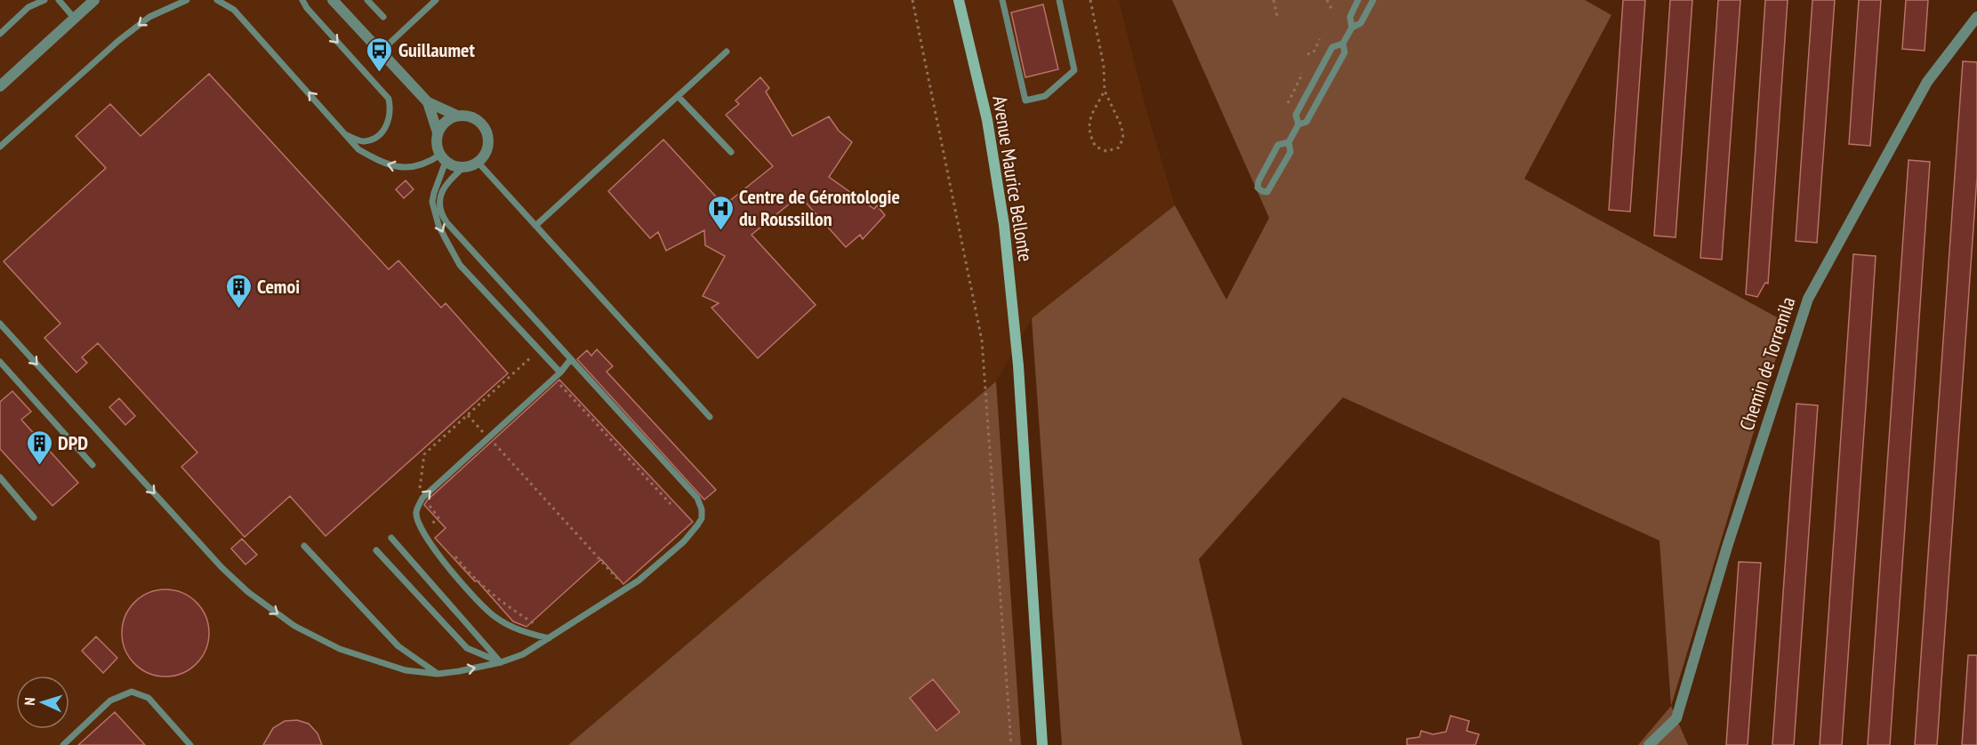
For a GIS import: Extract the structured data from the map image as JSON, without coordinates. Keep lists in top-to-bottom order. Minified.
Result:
{"streets":{"main road":["Avenue Maurice Bellonte"],"street":["Chemin de Torremila"]},"places":{"bus stop":["Guillaumet"],"hospital":["Centre de Gérontologie du Roussillon"],"building":["Cemoi","DPD"]},"north":"left"}
